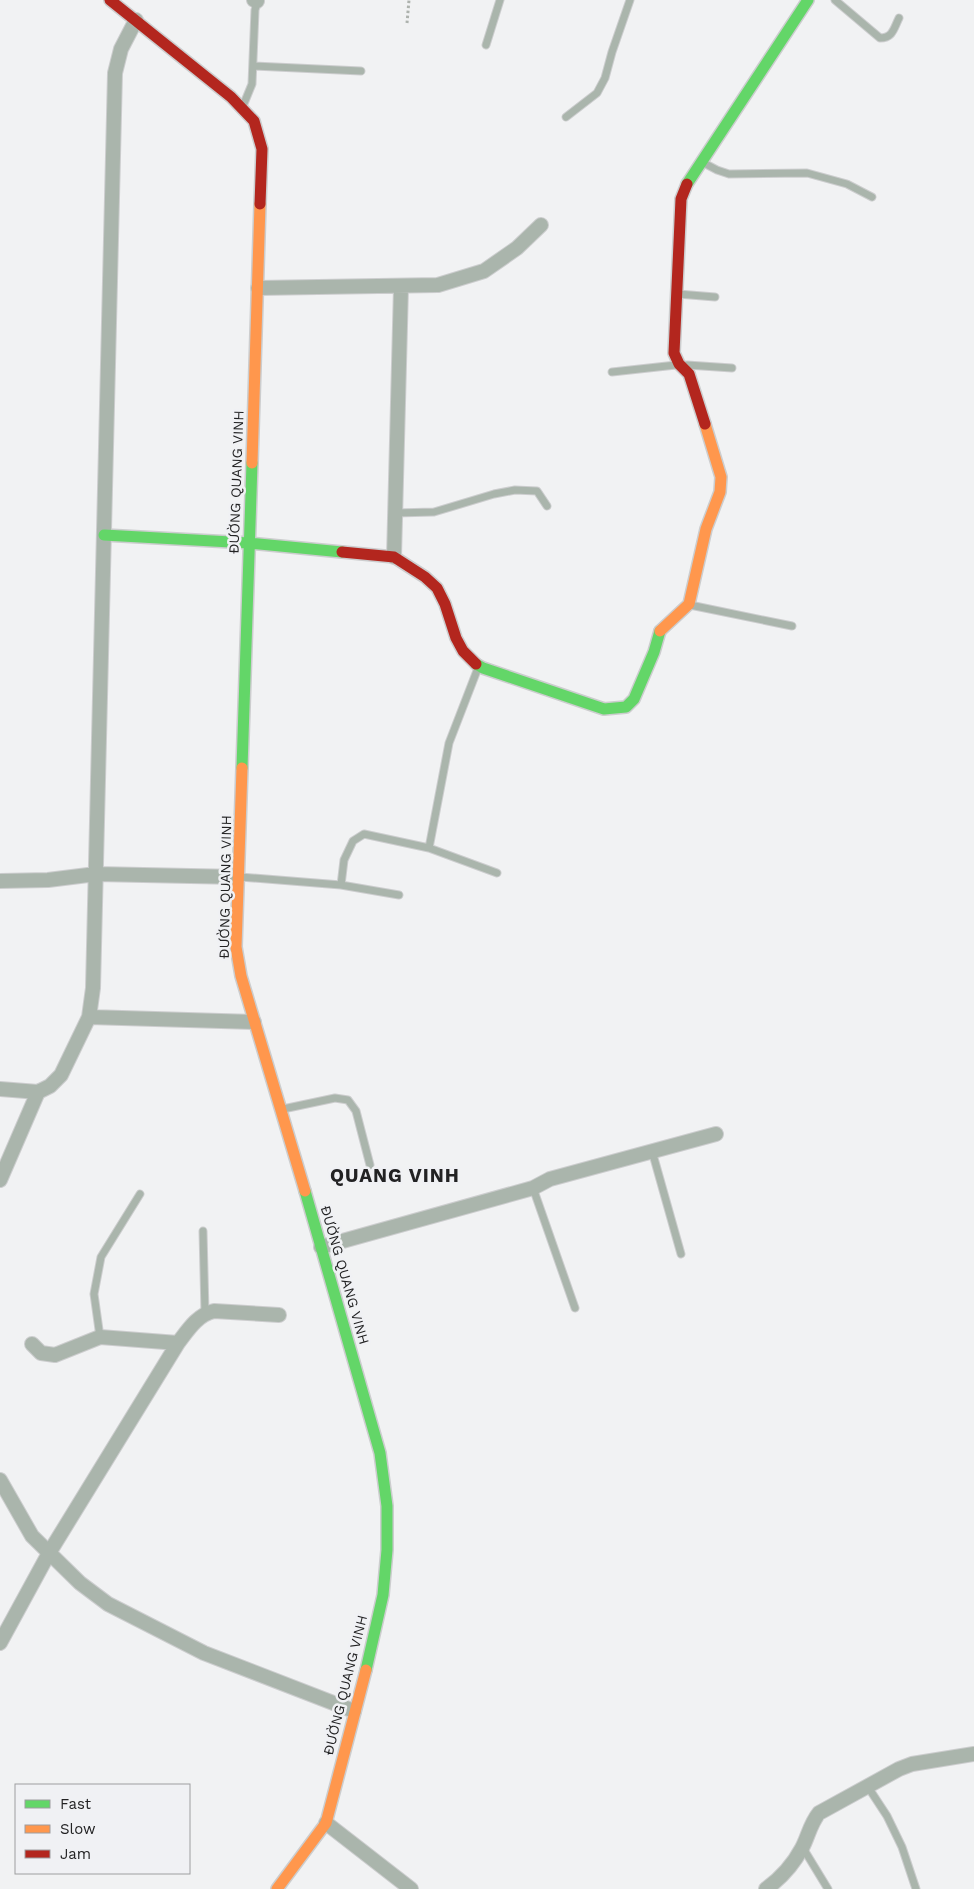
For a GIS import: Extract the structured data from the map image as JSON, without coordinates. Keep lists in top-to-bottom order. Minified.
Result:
{"streets":{"street":["ĐƯỜNG QUANG VINH"]},"districts":["QUANG VINH"],"legend":["Fast","Slow","Jam"]}
